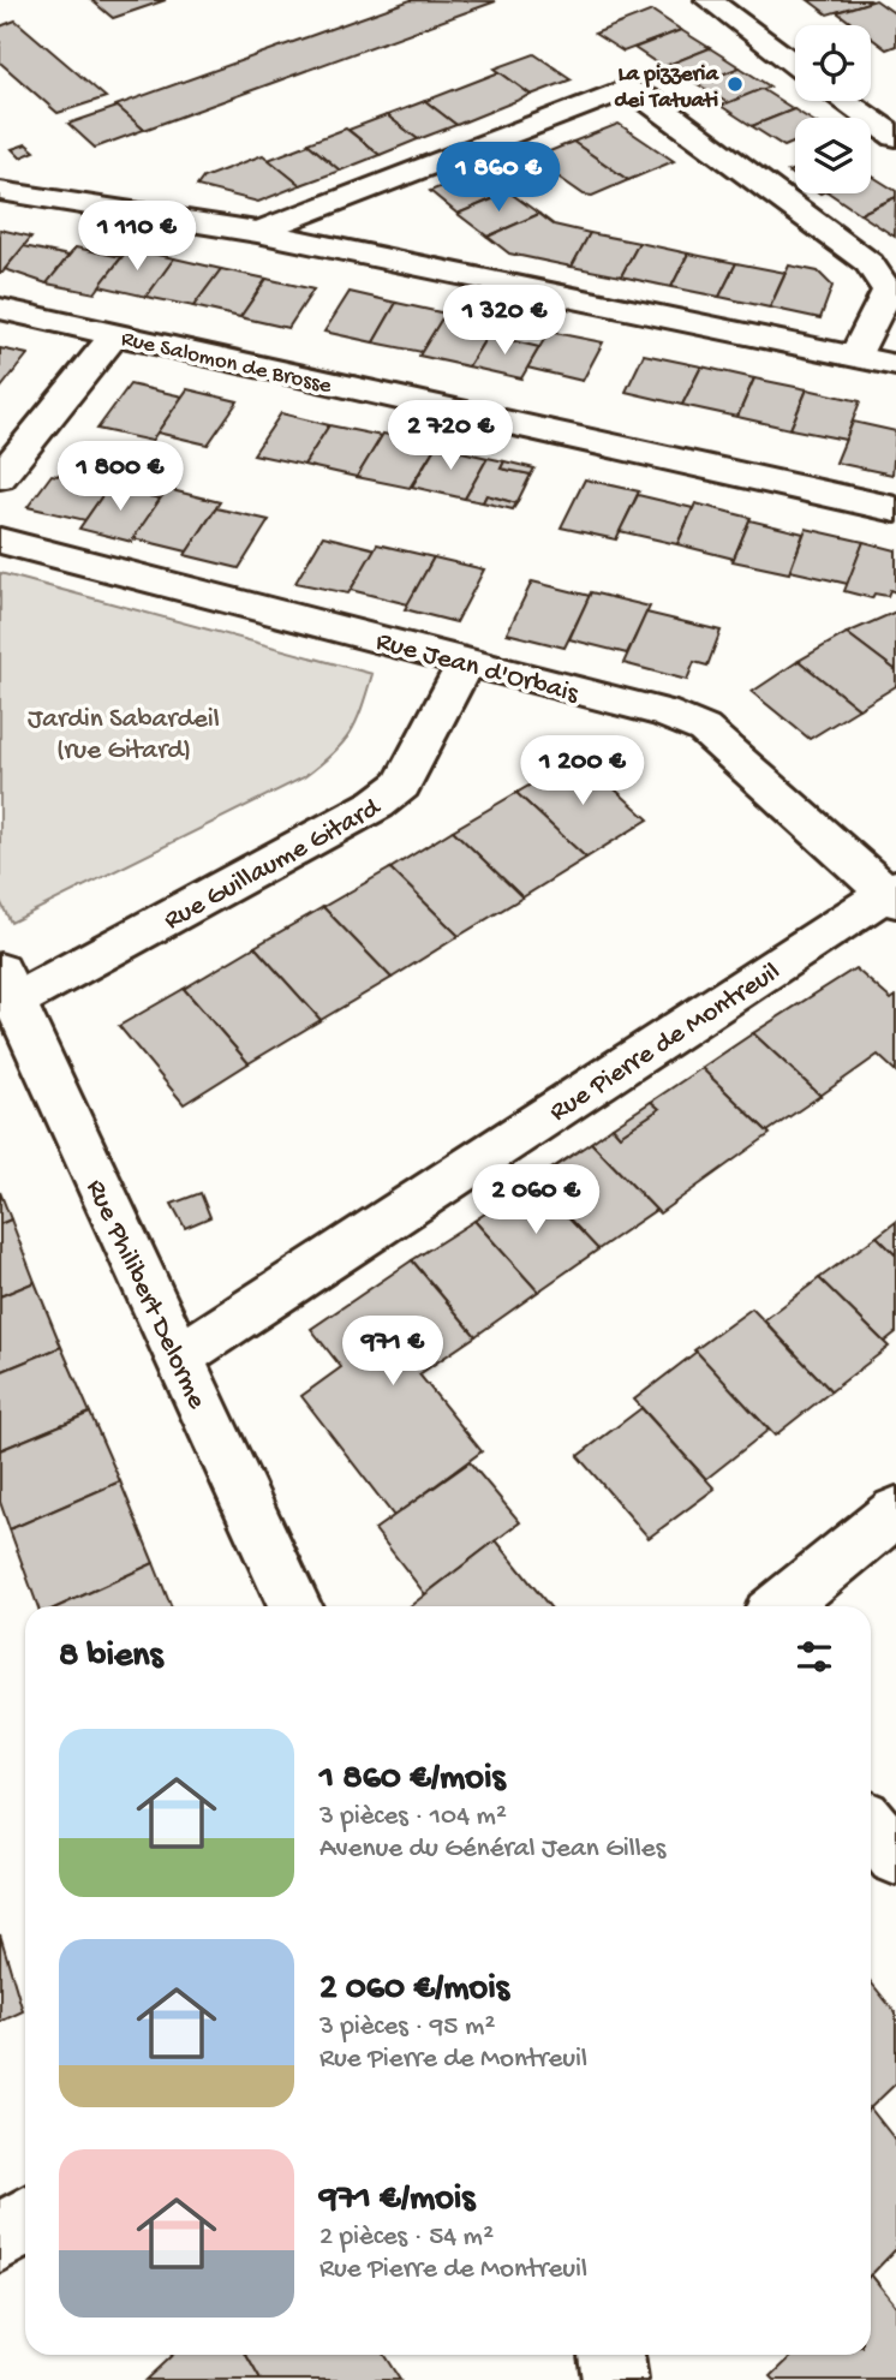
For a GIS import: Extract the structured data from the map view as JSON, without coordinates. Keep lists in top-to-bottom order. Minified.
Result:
{"streets":{"street":["Rue Salomon de Brosse","Rue Jean d'Orbais","Rue Guillaume Gitard","Rue Pierre de Montreuil","Rue Philibert Delorme"]},"crossings":[["Rue Jean d'Orbais","Rue Guillaume Gitard"],["Rue Jean d'Orbais","Rue Pierre de Montreuil"],["Rue Guillaume Gitard","Rue Philibert Delorme"],["Rue Pierre de Montreuil","Rue Philibert Delorme"]],"parks":["Jardin Sabardeil (rue Gitard)"],"places":["La pizzeria dei Tatuati"],"page":{"price":["1 860 €","1 110 €","1 320 €","2 720 €","1 800 €","1 200 €","2 060 €","971 €"],"heading":"8 biens","list":[{"name":"1 860 €/mois","note":"3 pièces · 104 m² · Avenue du Général Jean Gilles"},{"name":"2 060 €/mois","note":"3 pièces · 95 m² · Rue Pierre de Montreuil"},{"name":"971 €/mois","note":"2 pièces · 54 m² · Rue Pierre de Montreuil"}]}}
